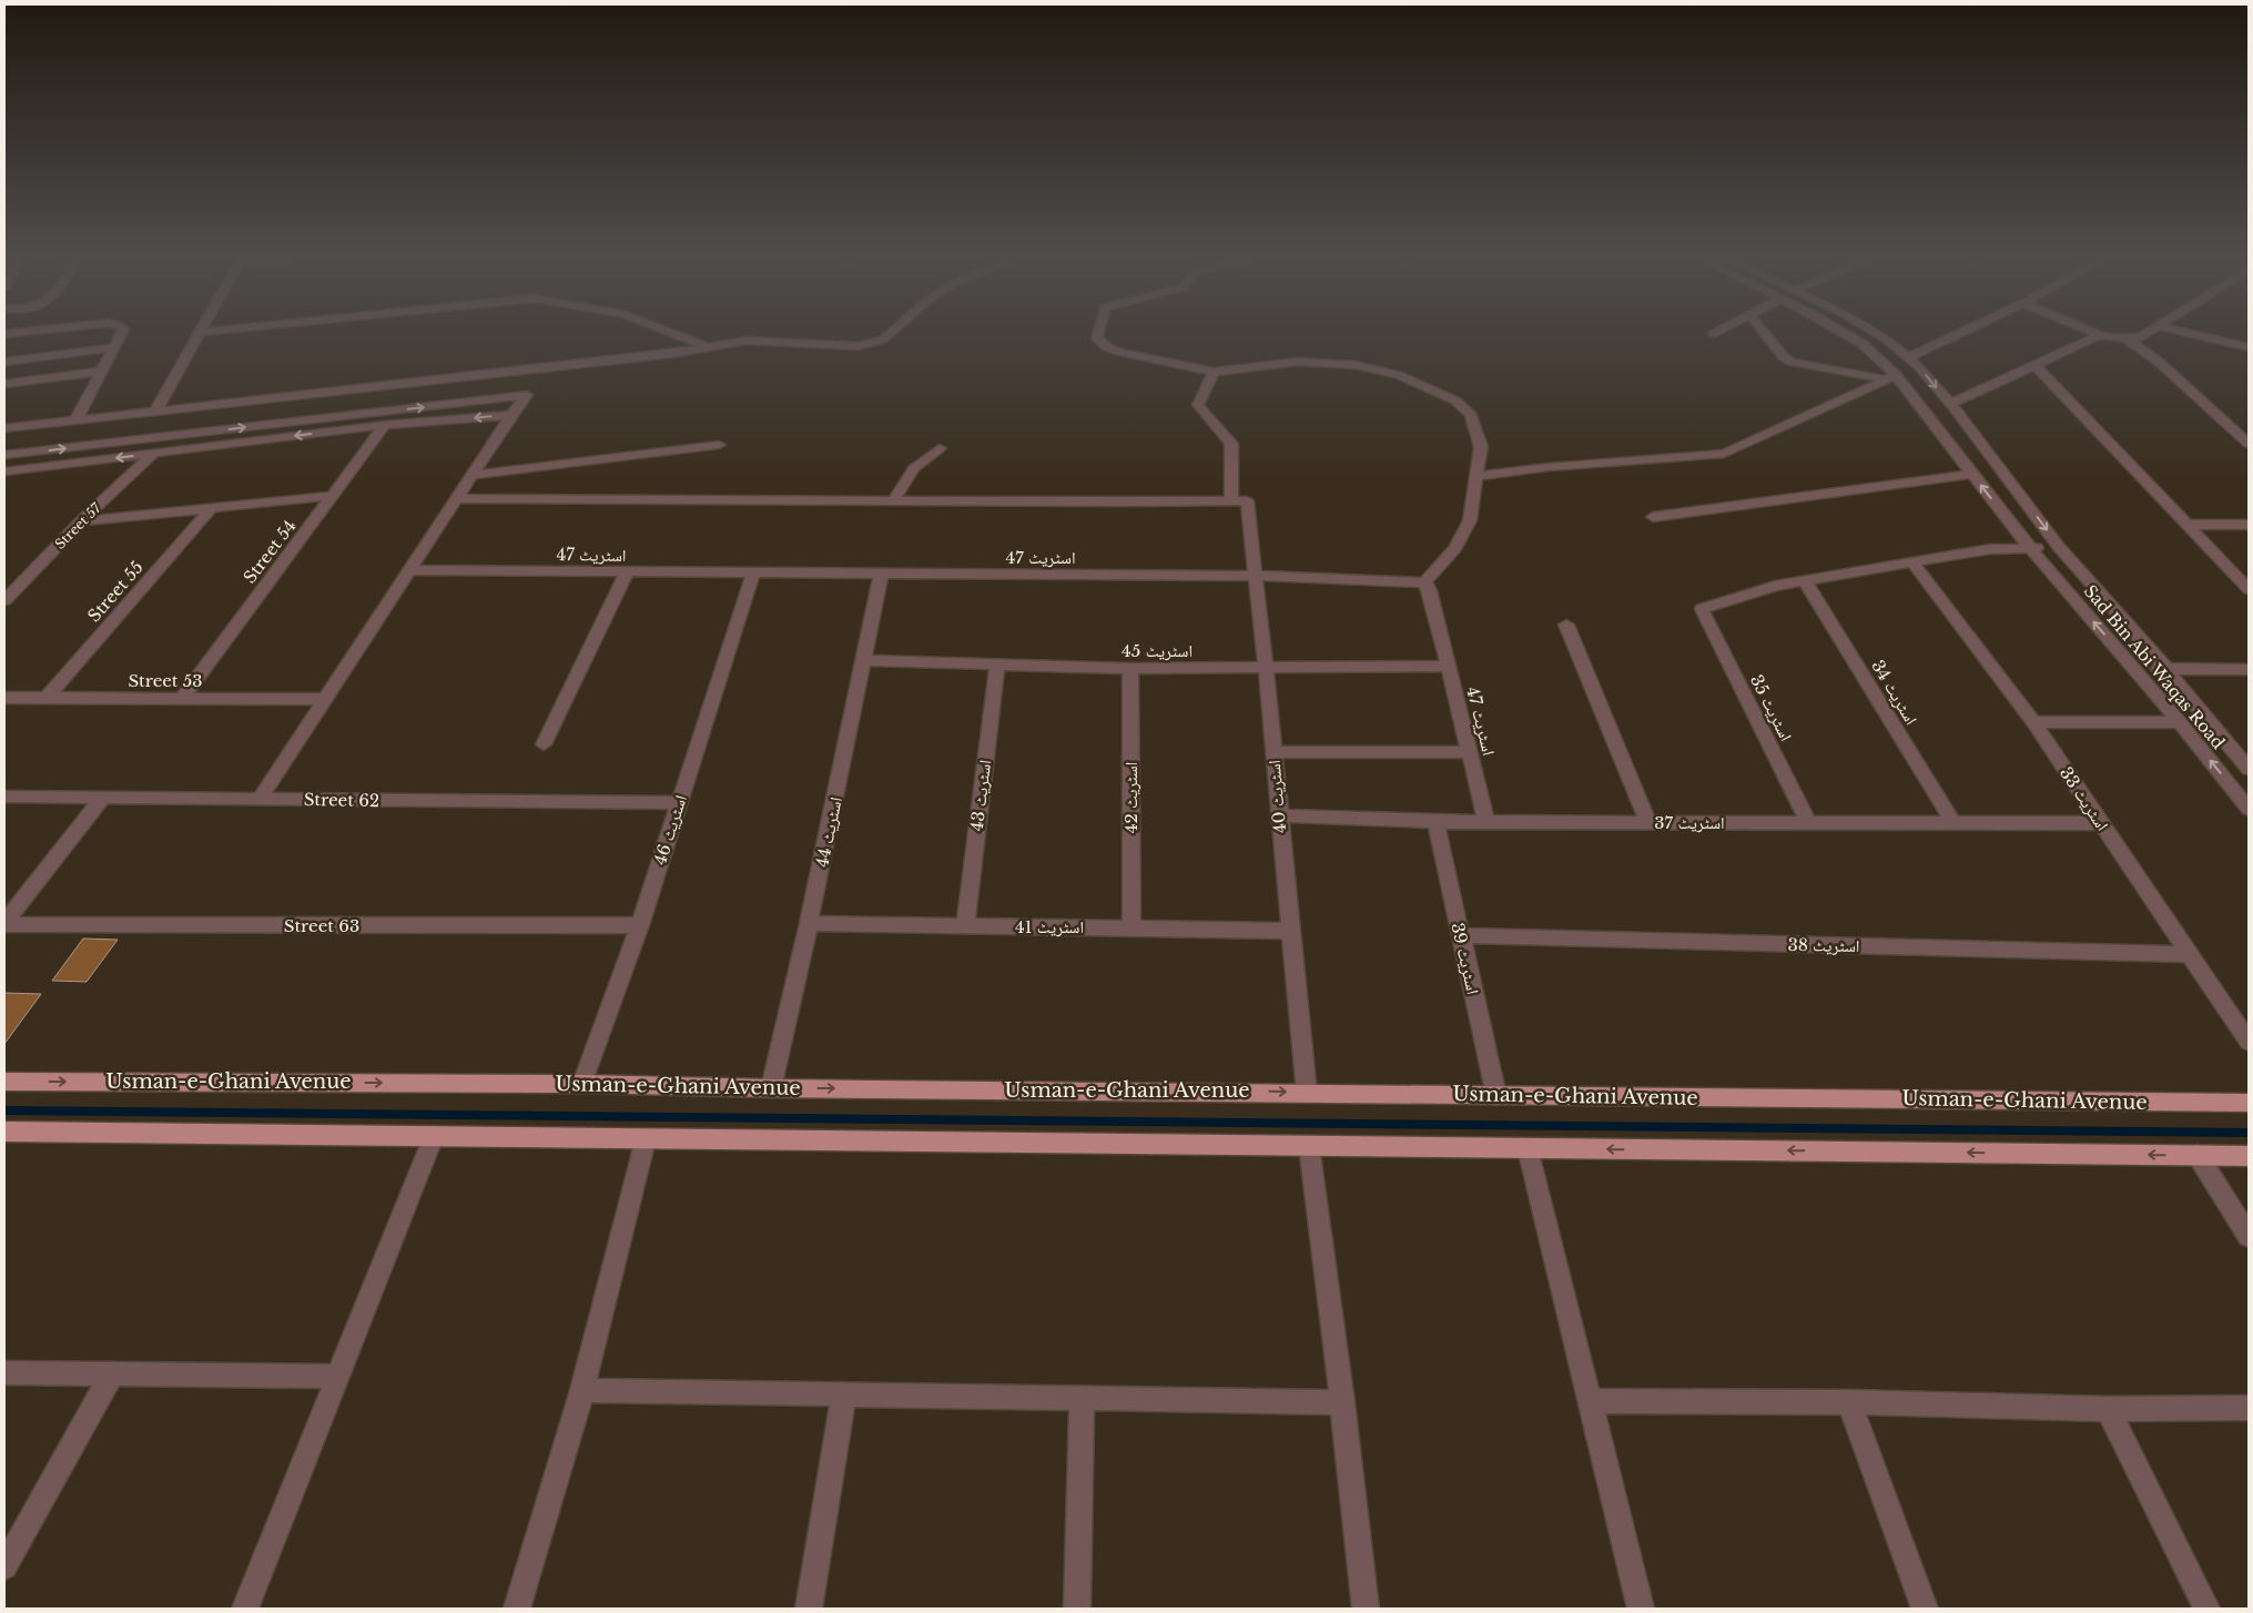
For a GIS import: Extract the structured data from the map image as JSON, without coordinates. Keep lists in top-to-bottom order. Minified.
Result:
{"streets":{"main road":["Usman-e-Ghani Avenue"],"street":["Street 57","Street 54","اسٹریٹ 47","Street 55","اسٹریٹ 45","Sad Bin Abi Waqas Road","Street 53","اسٹریٹ 34","اسٹریٹ 35","اسٹریٹ 43","اسٹریٹ 40","اسٹریٹ 42","اسٹریٹ 33","Street 62","اسٹریٹ 37","اسٹریٹ 46","اسٹریٹ 44","Street 63","اسٹریٹ 41","اسٹریٹ 38","اسٹریٹ 39"]},"crossings":[["Street 54","Street 53"],["اسٹریٹ 47","اسٹریٹ 45"],["اسٹریٹ 47","اسٹریٹ 40"],["اسٹریٹ 47","اسٹریٹ 37"],["اسٹریٹ 47","اسٹریٹ 46"],["اسٹریٹ 47","اسٹریٹ 44"],["Street 55","Street 53"],["اسٹریٹ 45","اسٹریٹ 43"],["اسٹریٹ 45","اسٹریٹ 40"],["اسٹریٹ 45","اسٹریٹ 42"],["اسٹریٹ 45","اسٹریٹ 44"],["اسٹریٹ 34","اسٹریٹ 35"],["اسٹریٹ 34","اسٹریٹ 37"],["اسٹریٹ 35","اسٹریٹ 37"],["اسٹریٹ 43","اسٹریٹ 41"],["اسٹریٹ 40","اسٹریٹ 37"],["اسٹریٹ 40","اسٹریٹ 41"],["اسٹریٹ 40","Usman-e-Ghani Avenue"],["اسٹریٹ 42","اسٹریٹ 41"],["اسٹریٹ 33","اسٹریٹ 37"],["اسٹریٹ 33","اسٹریٹ 38"],["Street 62","اسٹریٹ 46"],["اسٹریٹ 37","اسٹریٹ 39"],["اسٹریٹ 46","Street 63"],["اسٹریٹ 46","Usman-e-Ghani Avenue"],["اسٹریٹ 44","اسٹریٹ 41"],["اسٹریٹ 44","Usman-e-Ghani Avenue"],["اسٹریٹ 38","اسٹریٹ 39"],["اسٹریٹ 39","Usman-e-Ghani Avenue"]]}
